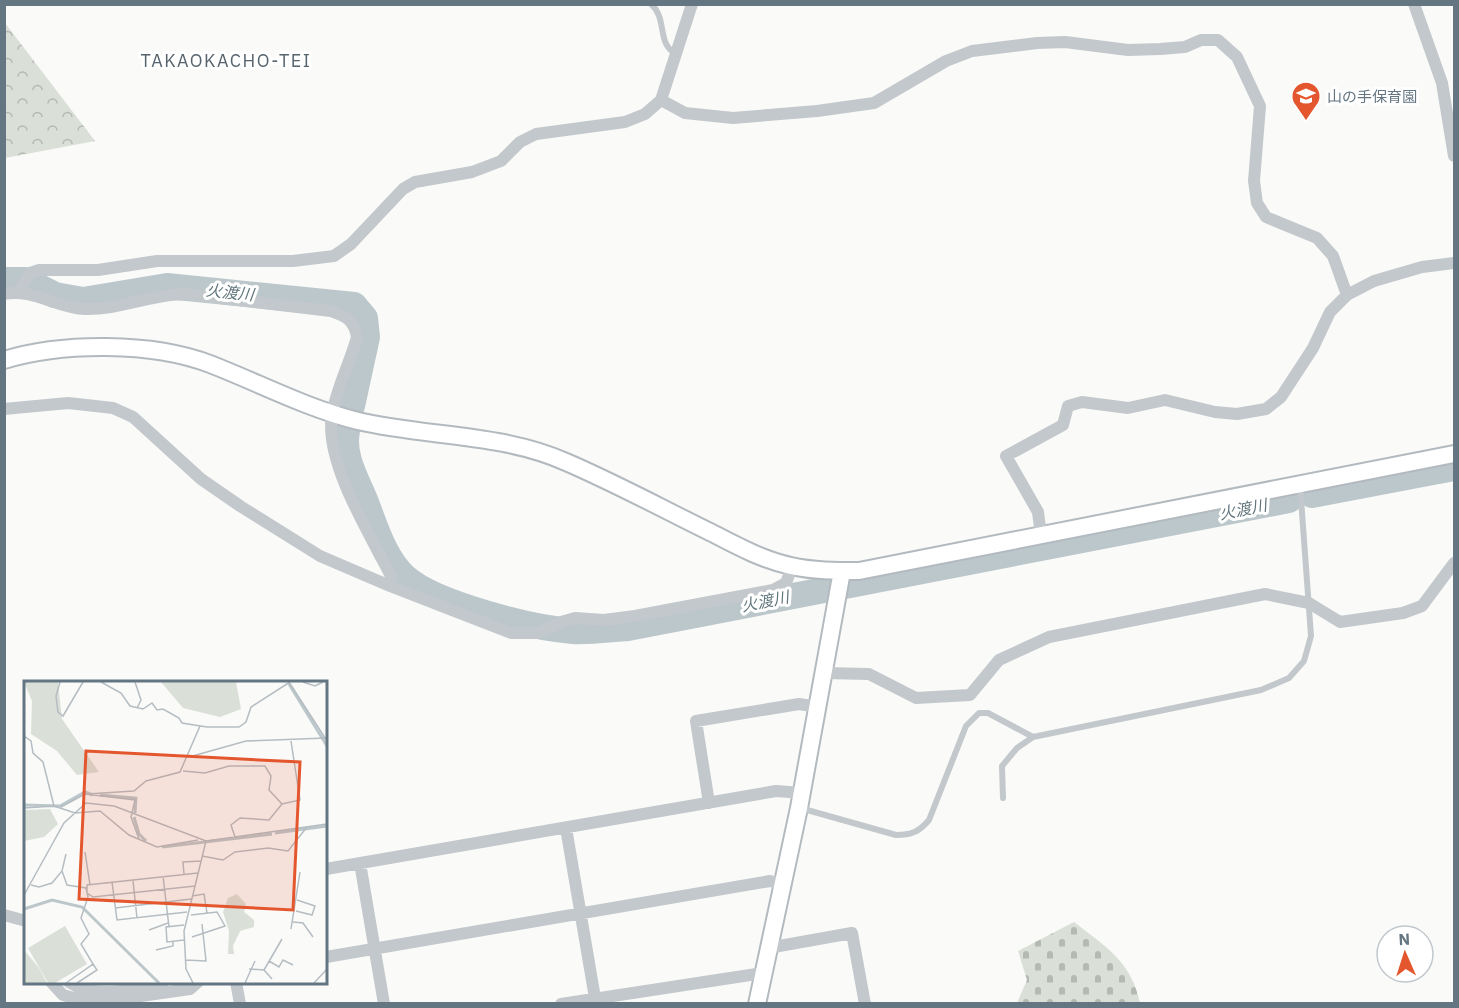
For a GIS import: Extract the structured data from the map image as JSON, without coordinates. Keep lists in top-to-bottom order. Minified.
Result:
{"districts":["TAKAOKACHO-TEI"],"water":["火渡川"],"places":{"school or university":["山の手保育園"]},"north":"top"}
